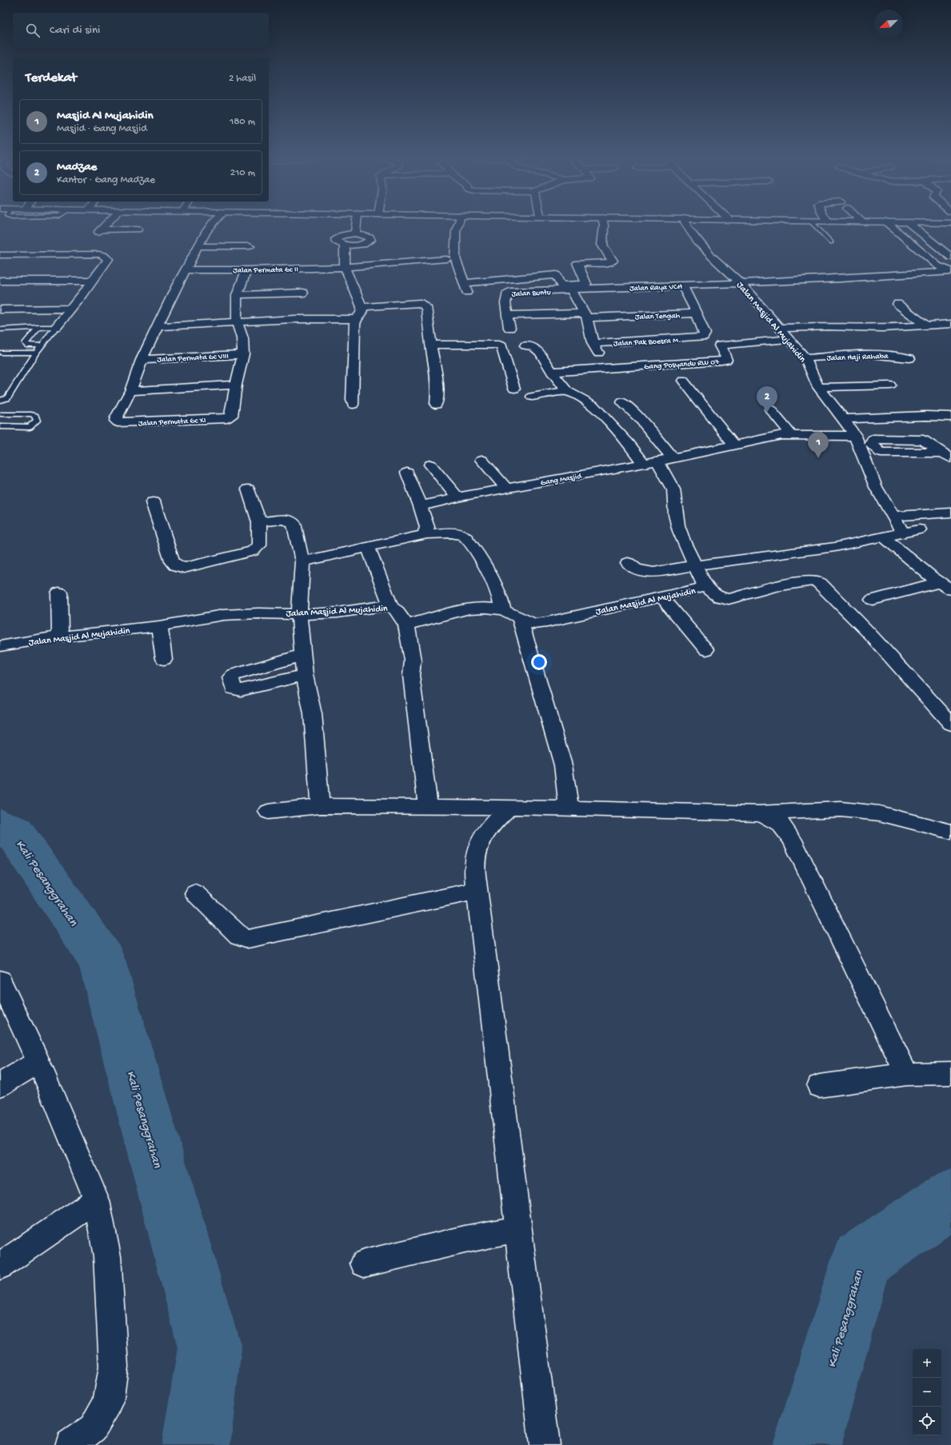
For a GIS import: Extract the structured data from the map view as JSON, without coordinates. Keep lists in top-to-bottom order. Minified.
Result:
{"streets":{"street":["Jalan Permata Gc II","Jalan Raya VCH","Jalan Buntu","Jalan Tengah","Jalan Masjid Al Mujahidin","Jalan Pak Boesra M.","Jalan Haji Rahaba","Jalan Permata Gc VIII","Gang Posyandu RW 07","Jalan Permata Gc XI","Gang Masjid"]},"crossings":[["Jalan Raya VCH","Jalan Buntu"],["Jalan Raya VCH","Jalan Tengah"],["Jalan Raya VCH","Jalan Masjid Al Mujahidin"],["Jalan Buntu","Jalan Tengah"],["Jalan Tengah","Jalan Pak Boesra M."],["Jalan Masjid Al Mujahidin","Jalan Haji Rahaba"],["Jalan Masjid Al Mujahidin","Gang Posyandu RW 07"],["Jalan Masjid Al Mujahidin","Gang Masjid"]],"water":["Kali Pesanggrahan"],"north":"bottom left","page":{"search":"Cari di sini","heading":["Terdekat","2 hasil"],"list":[{"mark":"1","name":"Masjid Al Mujahidin","note":"Masjid · Gang Masjid","value":"180 m"},{"mark":"2","name":"Madzae","note":"Kantor · Gang Madzae","value":"210 m"}],"pins":["2","1"],"map_buttons":["+","−"]}}
